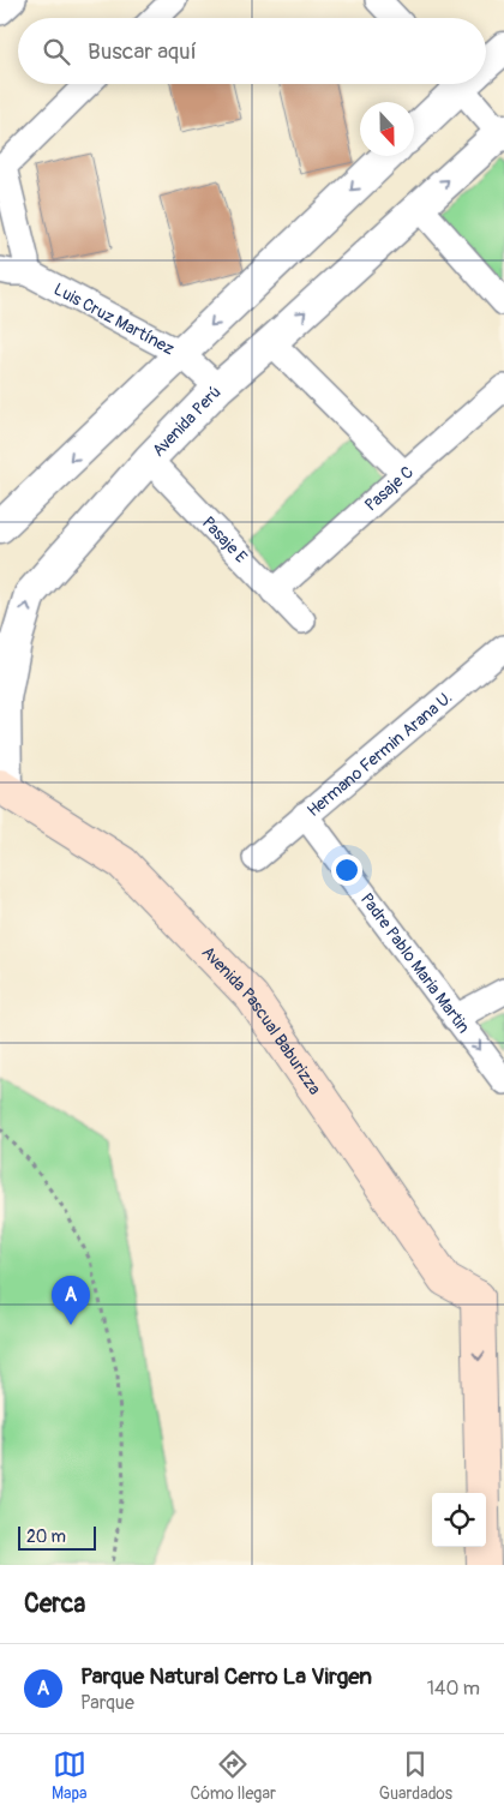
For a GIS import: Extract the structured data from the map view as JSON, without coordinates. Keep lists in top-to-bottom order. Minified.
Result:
{"streets":{"main road":["Avenida Pascual Baburizza"],"street":["Luis Cruz Martínez","Avenida Perú","Pasaje C","Pasaje E","Hermano Fermin Arana U.","Padre Pablo Maria Martin"]},"crossings":[["Luis Cruz Martínez","Avenida Perú"],["Avenida Perú","Pasaje E"],["Avenida Perú","Avenida Pascual Baburizza"],["Pasaje C","Pasaje E"],["Hermano Fermin Arana U.","Padre Pablo Maria Martin"]],"scale_bar":"20 m","north":"bottom","page":{"search":"Buscar aquí","pins":"A","scale":"20 m","heading":"Cerca","list":[{"mark":"A","name":"Parque Natural Cerro La Virgen","note":"Parque","value":"140 m"}],"nav":["Mapa","Cómo llegar","Guardados"]}}
